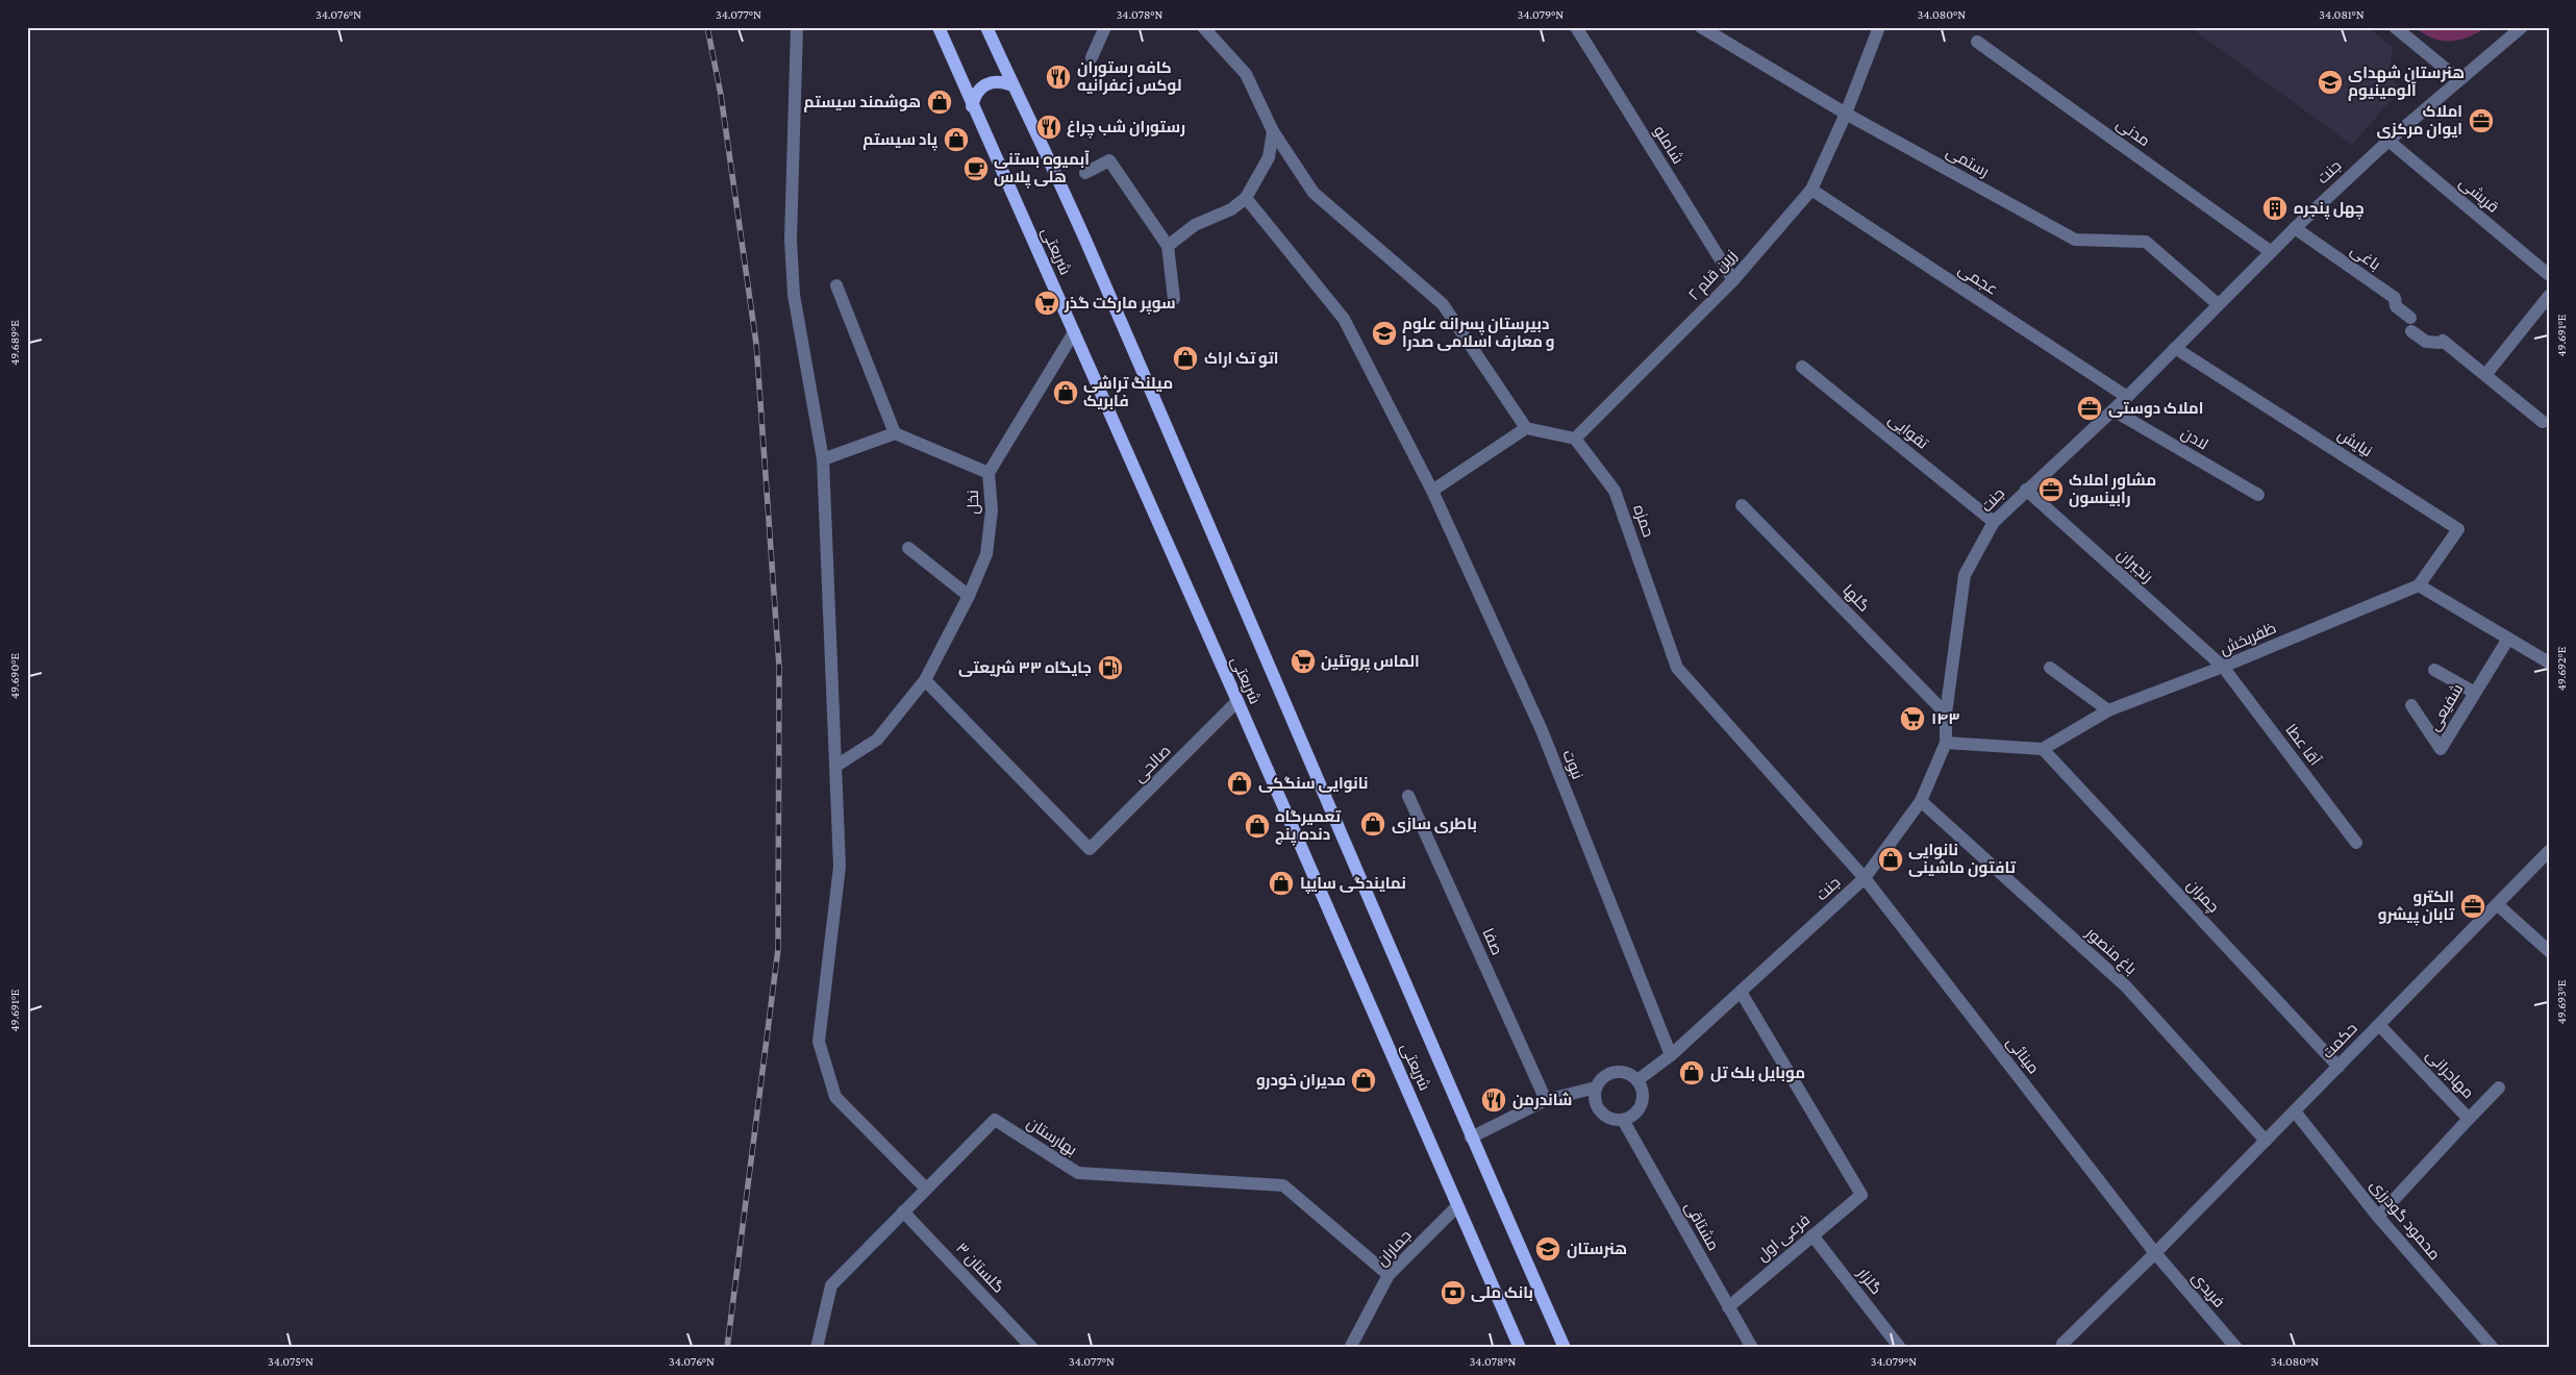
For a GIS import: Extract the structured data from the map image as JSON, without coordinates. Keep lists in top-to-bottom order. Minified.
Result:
{"streets":{"main road":["شریعتی"],"street":["مدنی","شاملو","رستمی","جنت","قریشی","باغی","زرین قلم ۲","عجمی","تقوایی","لادن","نیایش","نخل","حمزه","رنجبران","گلها","ظفربخش","شفیعی","آقا عطا","صالحی","نبوت","چمران","صفا","باغ منصور","حکمت","مینائی","مهاجرانی","بهارستان","محمود گودرزی","مشتاقی","فرعی اول","جماران","گلستان ۳","گلزار","فریدی"]},"crossings":[["مدنی","جنت"],["شاملو","زرین قلم ۲"],["رستمی","جنت"],["رستمی","زرین قلم ۲"],["جنت","قریشی"],["جنت","باغی"],["جنت","عجمی"],["جنت","تقوایی"],["جنت","لادن"],["جنت","نیایش"],["جنت","حمزه"],["جنت","رنجبران"],["جنت","گلها"],["جنت","نبوت"],["جنت","باغ منصور"],["جنت","مینائی"],["جنت","مشتاقی"],["جنت","فرعی اول"],["شریعتی","نخل"],["شریعتی","صالحی"],["شریعتی","جماران"],["زرین قلم ۲","عجمی"],["زرین قلم ۲","حمزه"],["نیایش","ظفربخش"],["نخل","صالحی"],["حمزه","مینائی"],["رنجبران","ظفربخش"],["رنجبران","آقا عطا"],["ظفربخش","آقا عطا"],["ظفربخش","چمران"],["چمران","حکمت"],["باغ منصور","حکمت"],["حکمت","مینائی"],["حکمت","مهاجرانی"],["حکمت","محمود گودرزی"],["حکمت","فریدی"],["مینائی","فریدی"],["مهاجرانی","محمود گودرزی"],["بهارستان","جماران"],["بهارستان","گلستان ۳"],["مشتاقی","فرعی اول"],["فرعی اول","گلزار"]],"places":{"restaurant":["کافه رستوران لوکس زعفرانیه","رستوران شب چراغ","شاندرمن"],"school or university":["هنرستان شهدای آلومینیوم","دبیرستان پسرانه علوم و معارف اسلامی صدرا","هنرستان"],"shop":["هوشمند سیستم","پاد سیستم","اتو تک اراک","میلنگ تراشی فابریک","نانوایی سنگکی","باطری سازی","تعمیرگاه دنده پنج","نانوایی تافتون ماشینی","نمایندگی سایپا","موبایل بلک تل","مدیران خودرو"],"office":["املاک ایوان مرکزی","املاک دوستی","مشاور املاک رابینسون","الکترو تابان پیشرو"],"cafe":["آبمیوه بستنی هلی پلاس"],"building":["چهل پنجره"],"supermarket":["سوپر مارکت گذر","الماس پروتئین","۱۴۳"],"fuel station":["جایگاه ۳۳ شریعتی"],"bank":["بانک ملی"]},"coordinates":["34.076°N","34.077°N","34.078°N","34.079°N","34.080°N","34.081°N","49.691°E","49.689°E","49.692°E","49.690°E","49.693°E","34.075°N"]}
